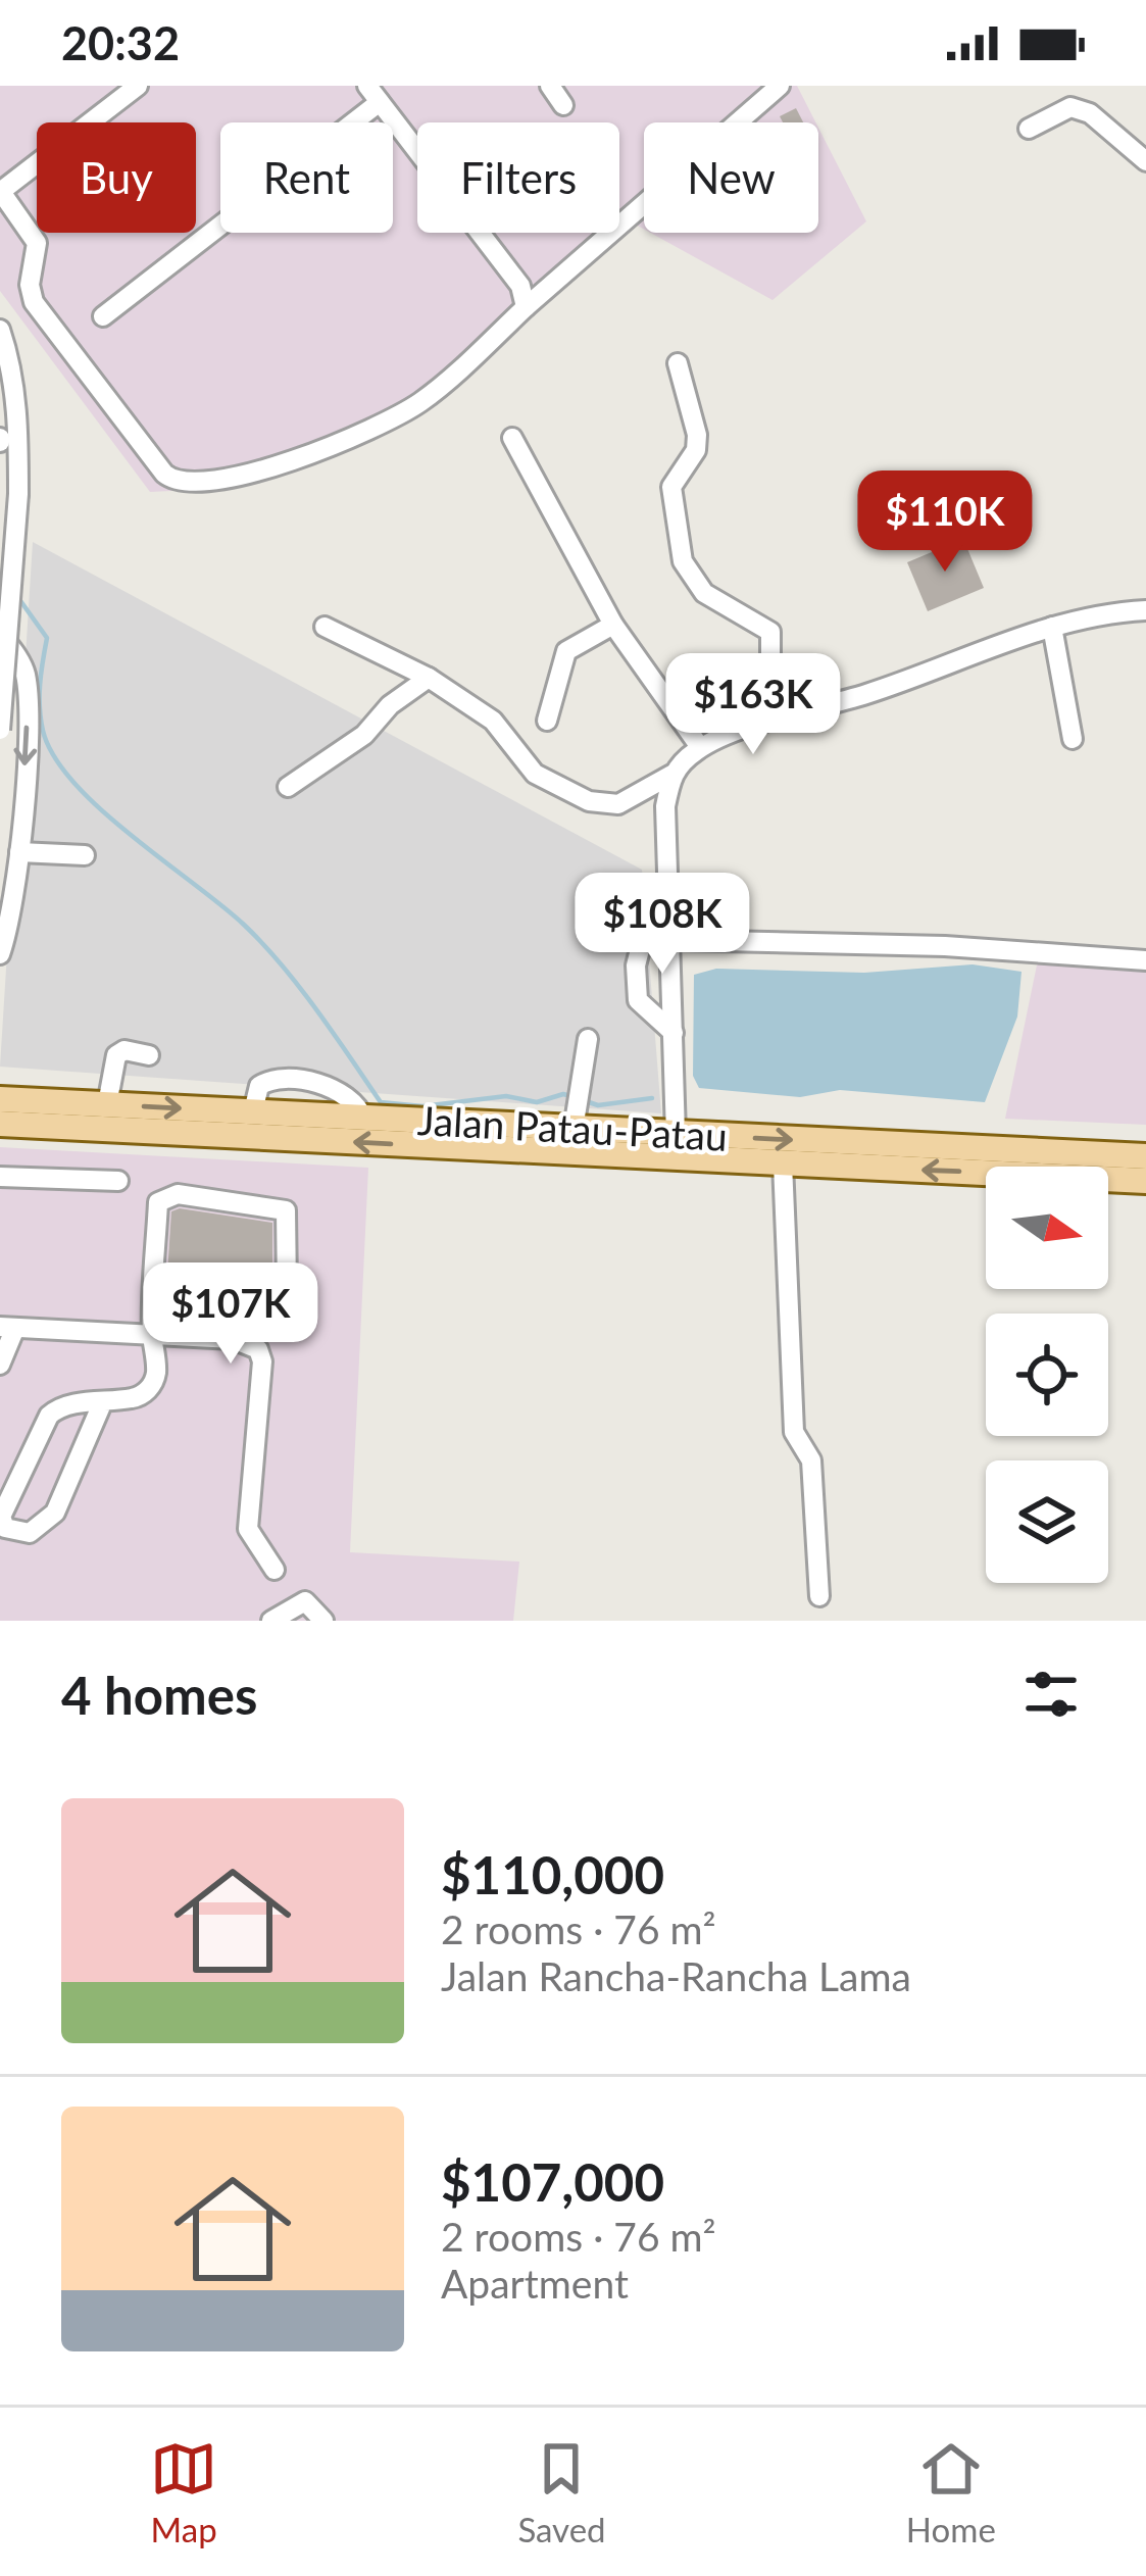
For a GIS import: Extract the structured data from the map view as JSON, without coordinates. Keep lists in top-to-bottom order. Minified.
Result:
{"streets":{"main road":["Jalan Patau-Patau"]},"north":"right","page":{"status":"20:32","chip":["Buy","Rent","Filters","New"],"price":["$110K","$163K","$108K","$107K"],"heading":"4 homes","list":[{"name":"$110,000","note":"2 rooms · 76 m² · Jalan Rancha-Rancha Lama"},{"name":"$107,000","note":"2 rooms · 76 m² · Apartment"}],"tabs":["Map","Saved","Home"]}}
